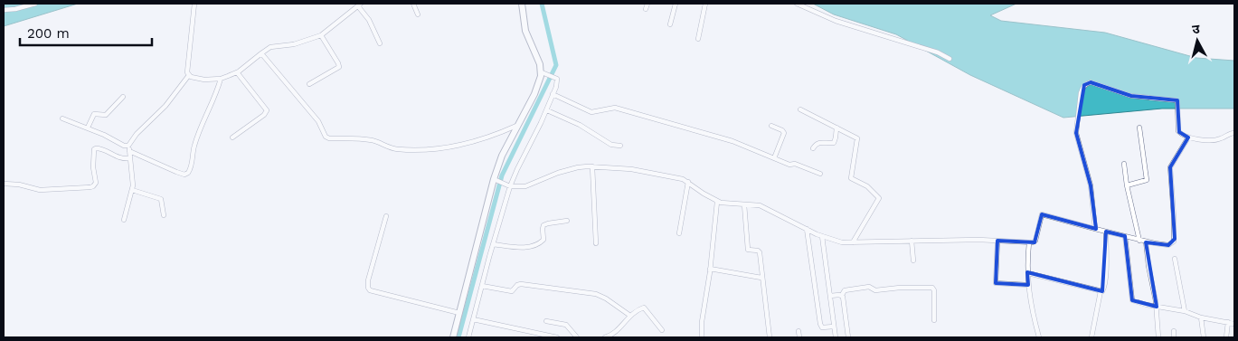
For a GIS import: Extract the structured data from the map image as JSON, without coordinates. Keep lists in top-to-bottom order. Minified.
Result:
{"scale_bar":"200 m","north":"top"}
